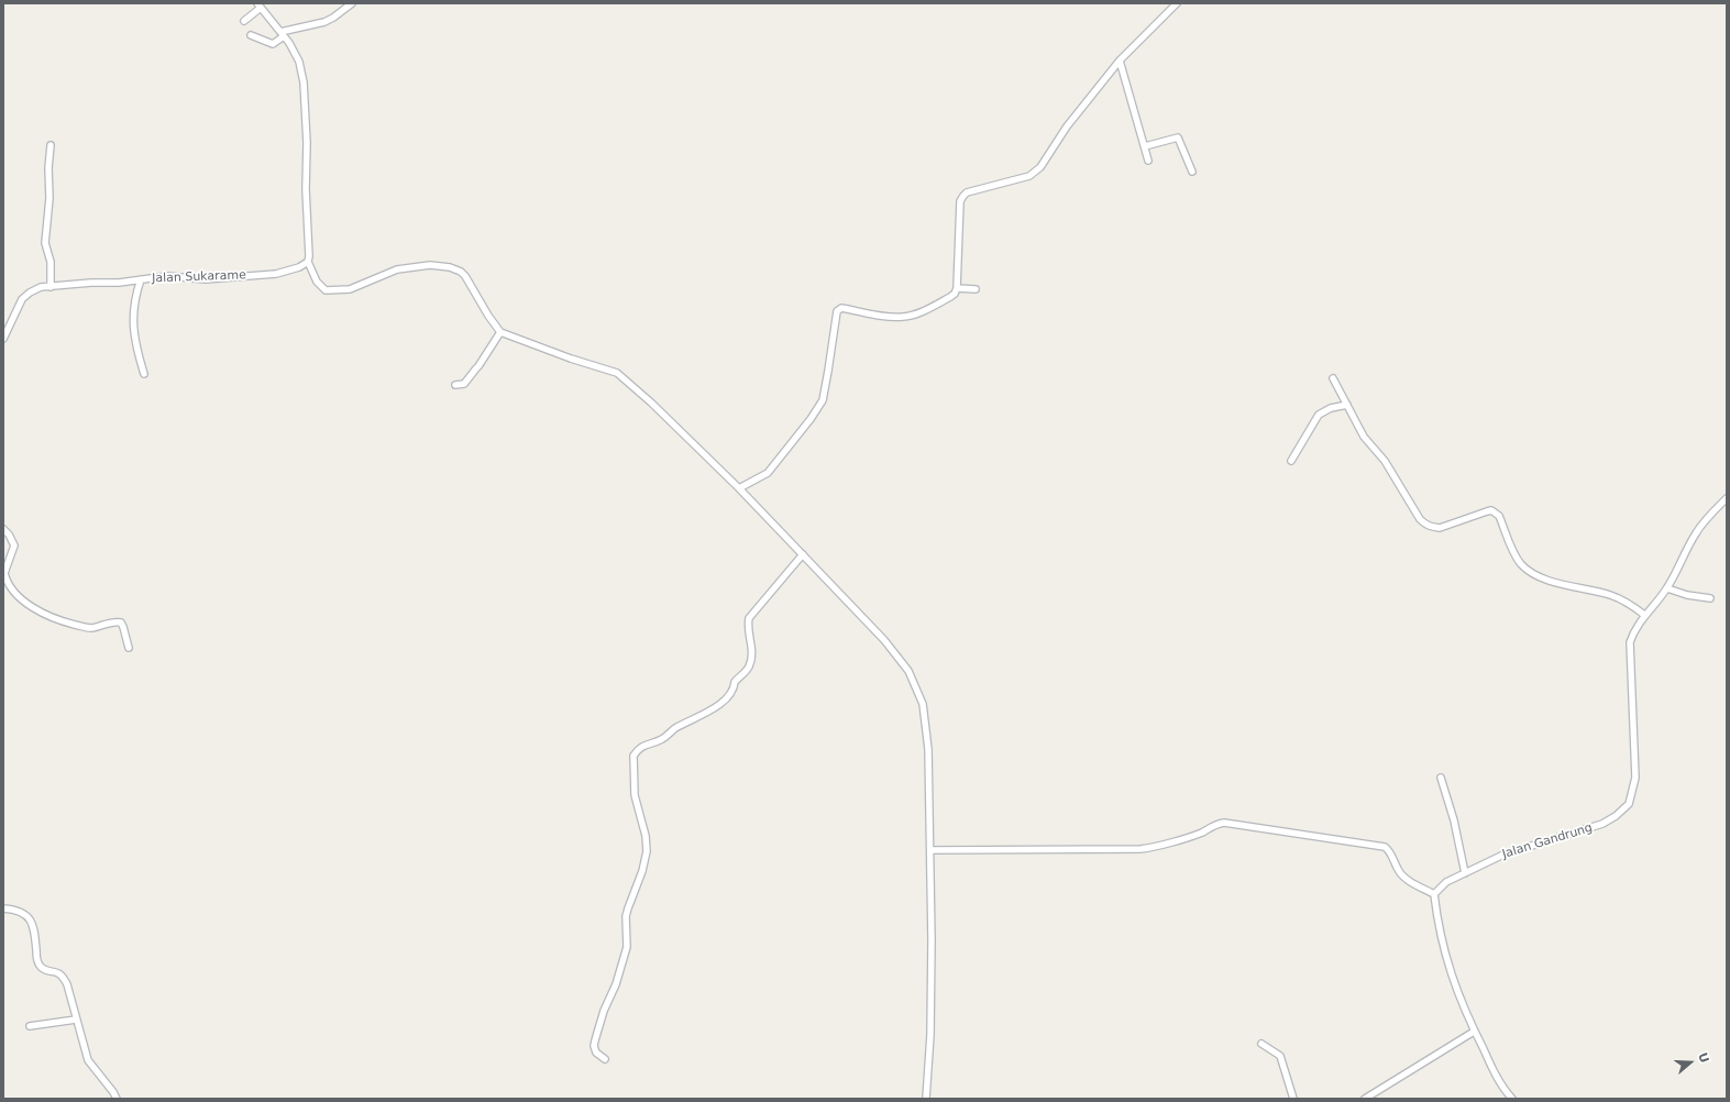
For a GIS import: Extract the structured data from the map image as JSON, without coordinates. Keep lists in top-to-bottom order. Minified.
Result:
{"streets":{"street":["Jalan Sukarame","Jalan Gandrung"]},"north":"right"}
